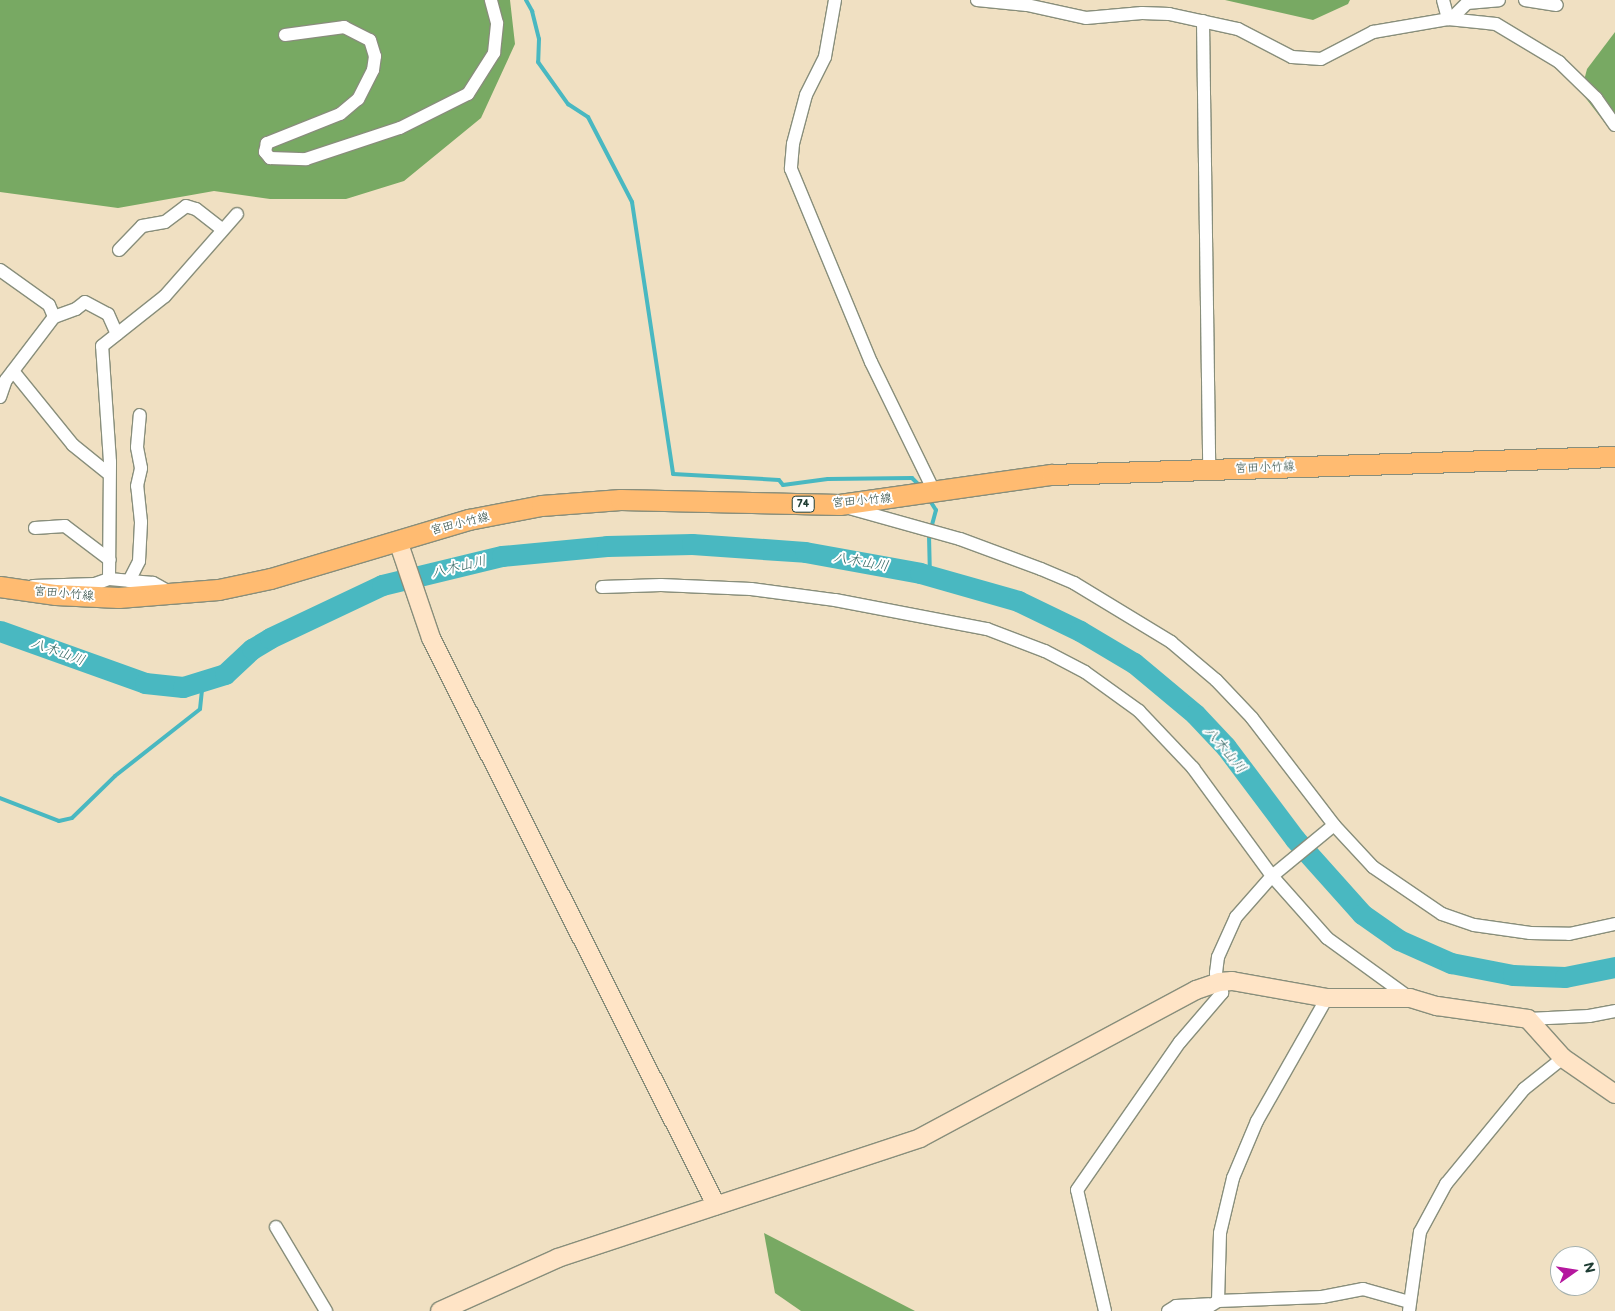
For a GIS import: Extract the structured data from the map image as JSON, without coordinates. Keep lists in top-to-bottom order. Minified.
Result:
{"streets":{"main road":["宮田小竹線","74"]},"water":["八木山川"],"north":"right"}
